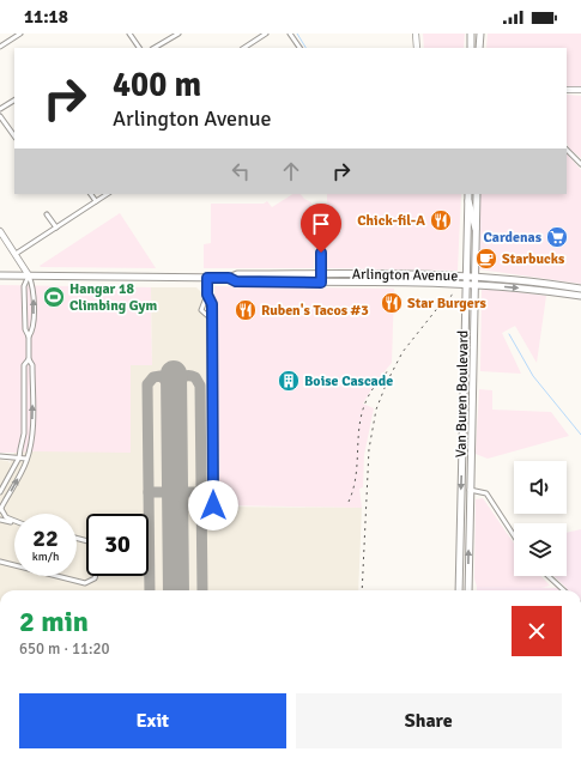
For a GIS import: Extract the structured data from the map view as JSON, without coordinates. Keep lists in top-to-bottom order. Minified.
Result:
{"streets":{"main road":["Arlington Avenue","Van Buren Boulevard"]},"crossings":[["Arlington Avenue","Van Buren Boulevard"]],"places":{"restaurant":["Chick-fil-A","Star Burgers","Ruben's Tacos #3"],"supermarket":["Cardenas"],"cafe":["Starbucks"],"sports":["Hangar 18 Climbing Gym"],"building":["Boise Cascade"]},"page":{"status":"11:18","turn":["400 m","Arlington Avenue"],"speed":"22 km/h","limit":"30","heading":["2 min","650 m · 11:20"],"buttons":["Exit","Share"]}}
